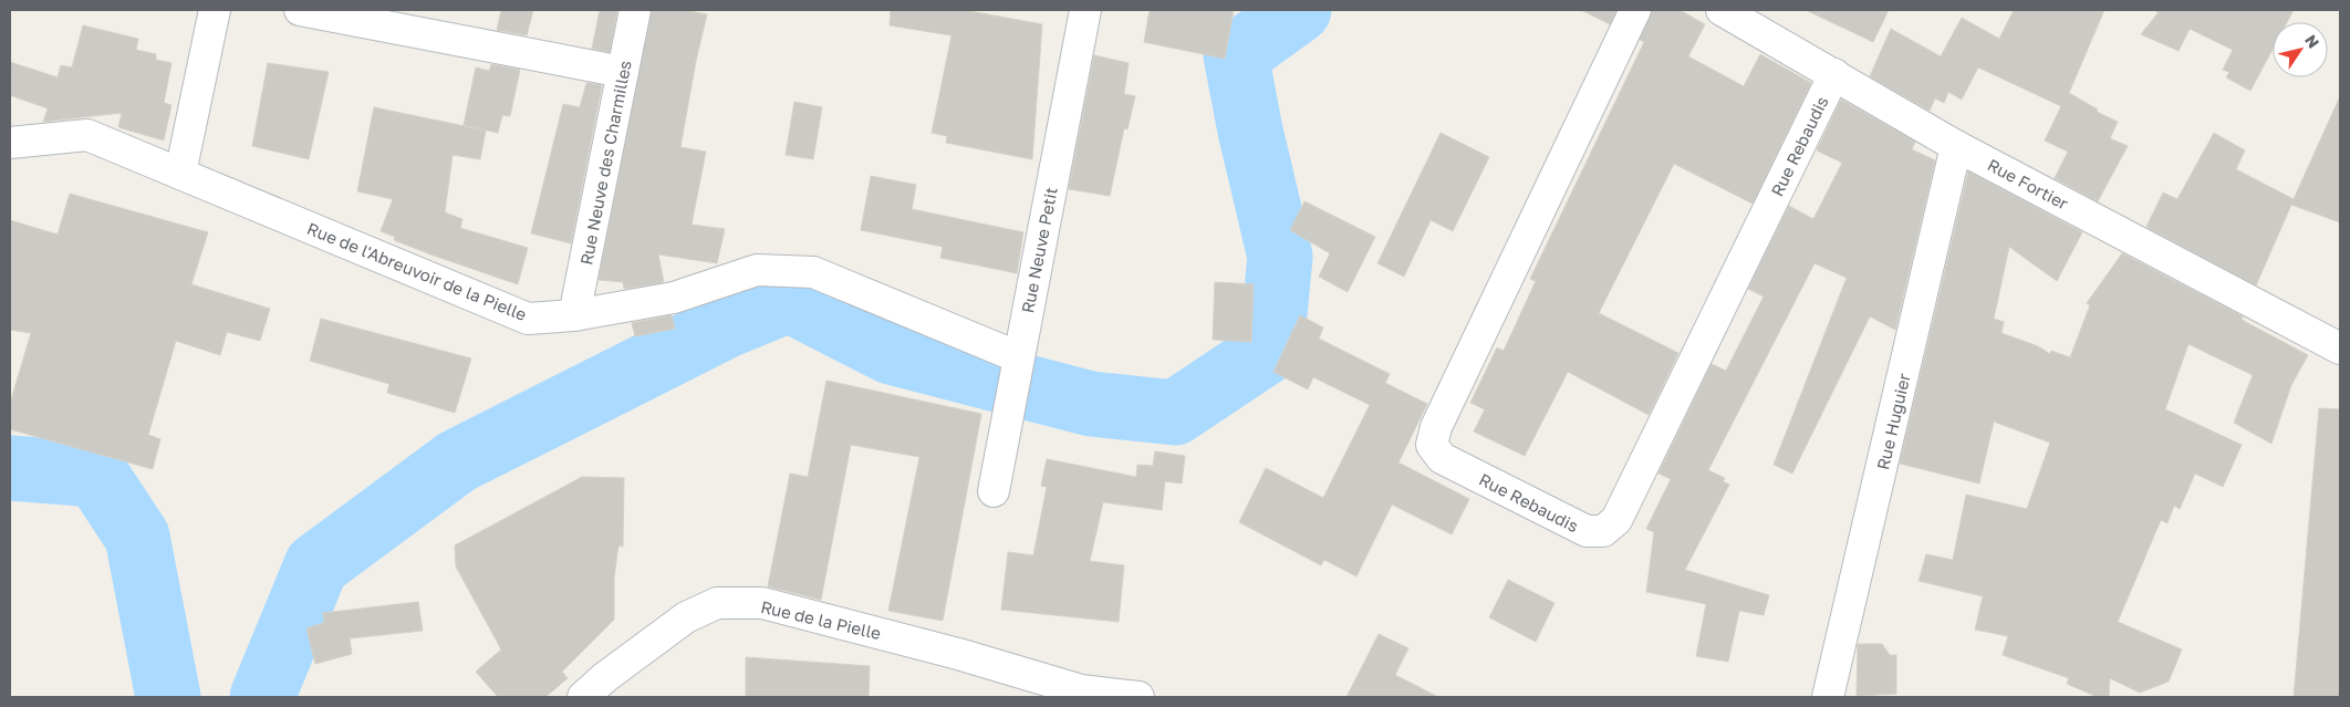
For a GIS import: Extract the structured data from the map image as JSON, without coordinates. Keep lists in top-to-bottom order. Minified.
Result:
{"streets":{"street":["Rue Rebaudis","Rue Neuve des Charmilles","Rue Fortier","Rue Neuve Petit","Rue de l'Abreuvoir de la Pielle","Rue Huguier","Rue de la Pielle"]},"crossings":[["Rue Rebaudis","Rue Fortier"],["Rue Neuve des Charmilles","Rue de l'Abreuvoir de la Pielle"],["Rue Fortier","Rue Huguier"],["Rue Neuve Petit","Rue de l'Abreuvoir de la Pielle"]],"north":"top right"}
